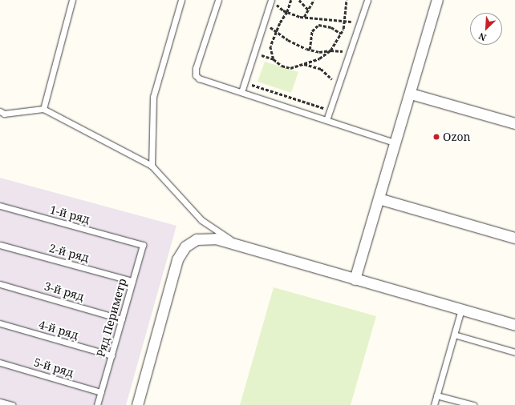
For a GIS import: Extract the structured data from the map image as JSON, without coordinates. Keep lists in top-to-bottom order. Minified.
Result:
{"streets":{"lane":["1-й ряд","2-й ряд","3-й ряд","Ряд Периметр","4-й ряд","5-й ряд"]},"crossings":[["1-й ряд","Ряд Периметр"],["2-й ряд","Ряд Периметр"],["3-й ряд","Ряд Периметр"],["Ряд Периметр","4-й ряд"],["Ряд Периметр","5-й ряд"]],"places":["Ozon"],"north":"bottom left"}
